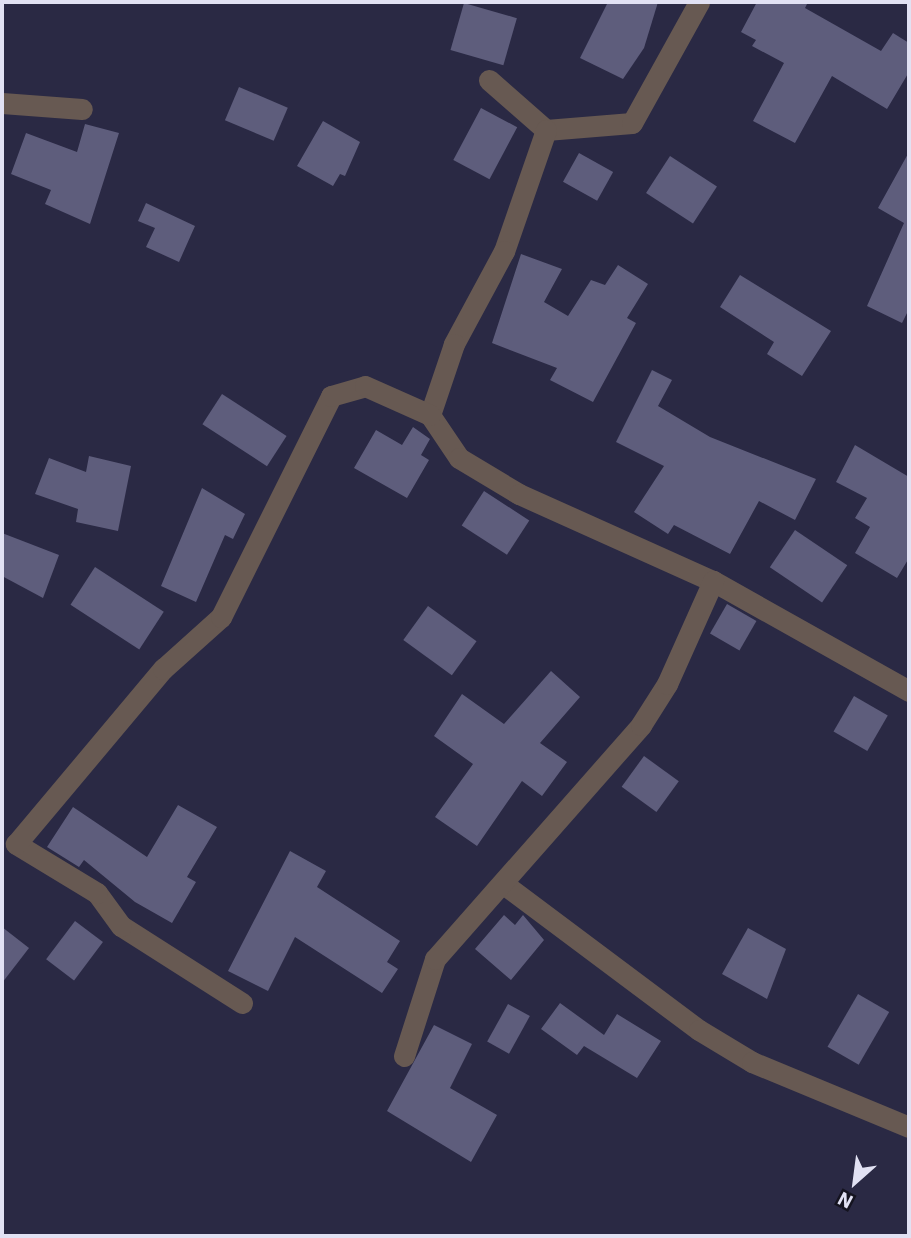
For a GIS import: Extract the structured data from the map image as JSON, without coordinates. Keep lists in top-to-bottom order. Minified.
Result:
{"north":"bottom left"}
